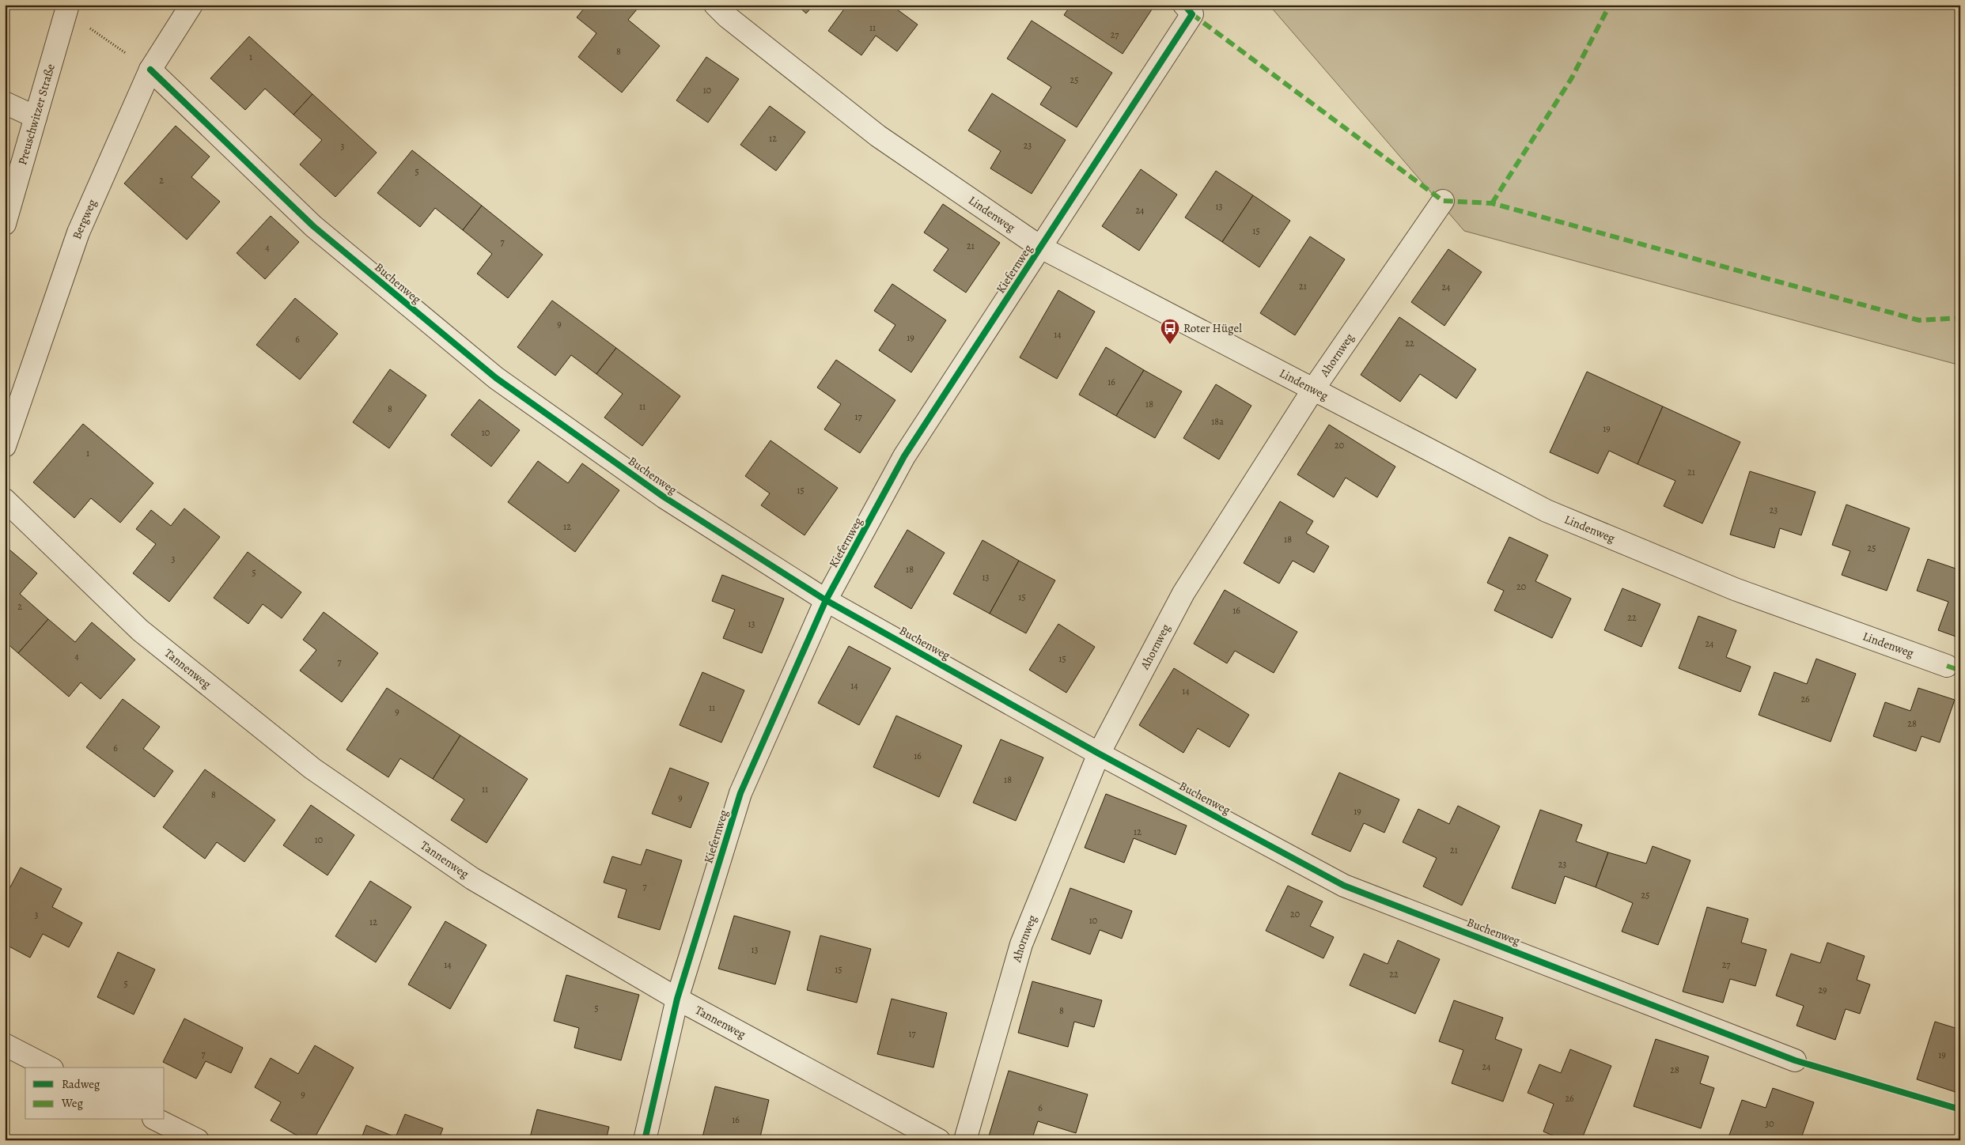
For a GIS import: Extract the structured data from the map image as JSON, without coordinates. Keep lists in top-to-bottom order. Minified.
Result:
{"streets":{"street":["Preuschwitzer Straße","Lindenweg","Bergweg","Kiefernweg","Buchenweg","Ahornweg","Tannenweg"]},"crossings":[["Lindenweg","Kiefernweg"],["Lindenweg","Ahornweg"],["Bergweg","Buchenweg"],["Kiefernweg","Buchenweg"],["Kiefernweg","Tannenweg"],["Buchenweg","Ahornweg"]],"places":{"bus stop":["Roter Hügel"]},"house_numbers":["11","27","8","1","25","10","12","23","3","5","2","13","24","15","7","21","4","21","24","9","14","19","6","22","16","18","11","8","17","18a","19","10","20","1","21","15","23","12","18","25","3","18","5","13","20","15","2","16","22","13","24","4","15","7","14","14","26","11","9","28","6","16","18","11","8","9","19","12","10","21","23","7","25","20","3","10","12","13","14","27","15","22","5","29","5","8","17","7","19","24","28","9","26","6","16","30"],"legend":["Radweg","Weg"]}
